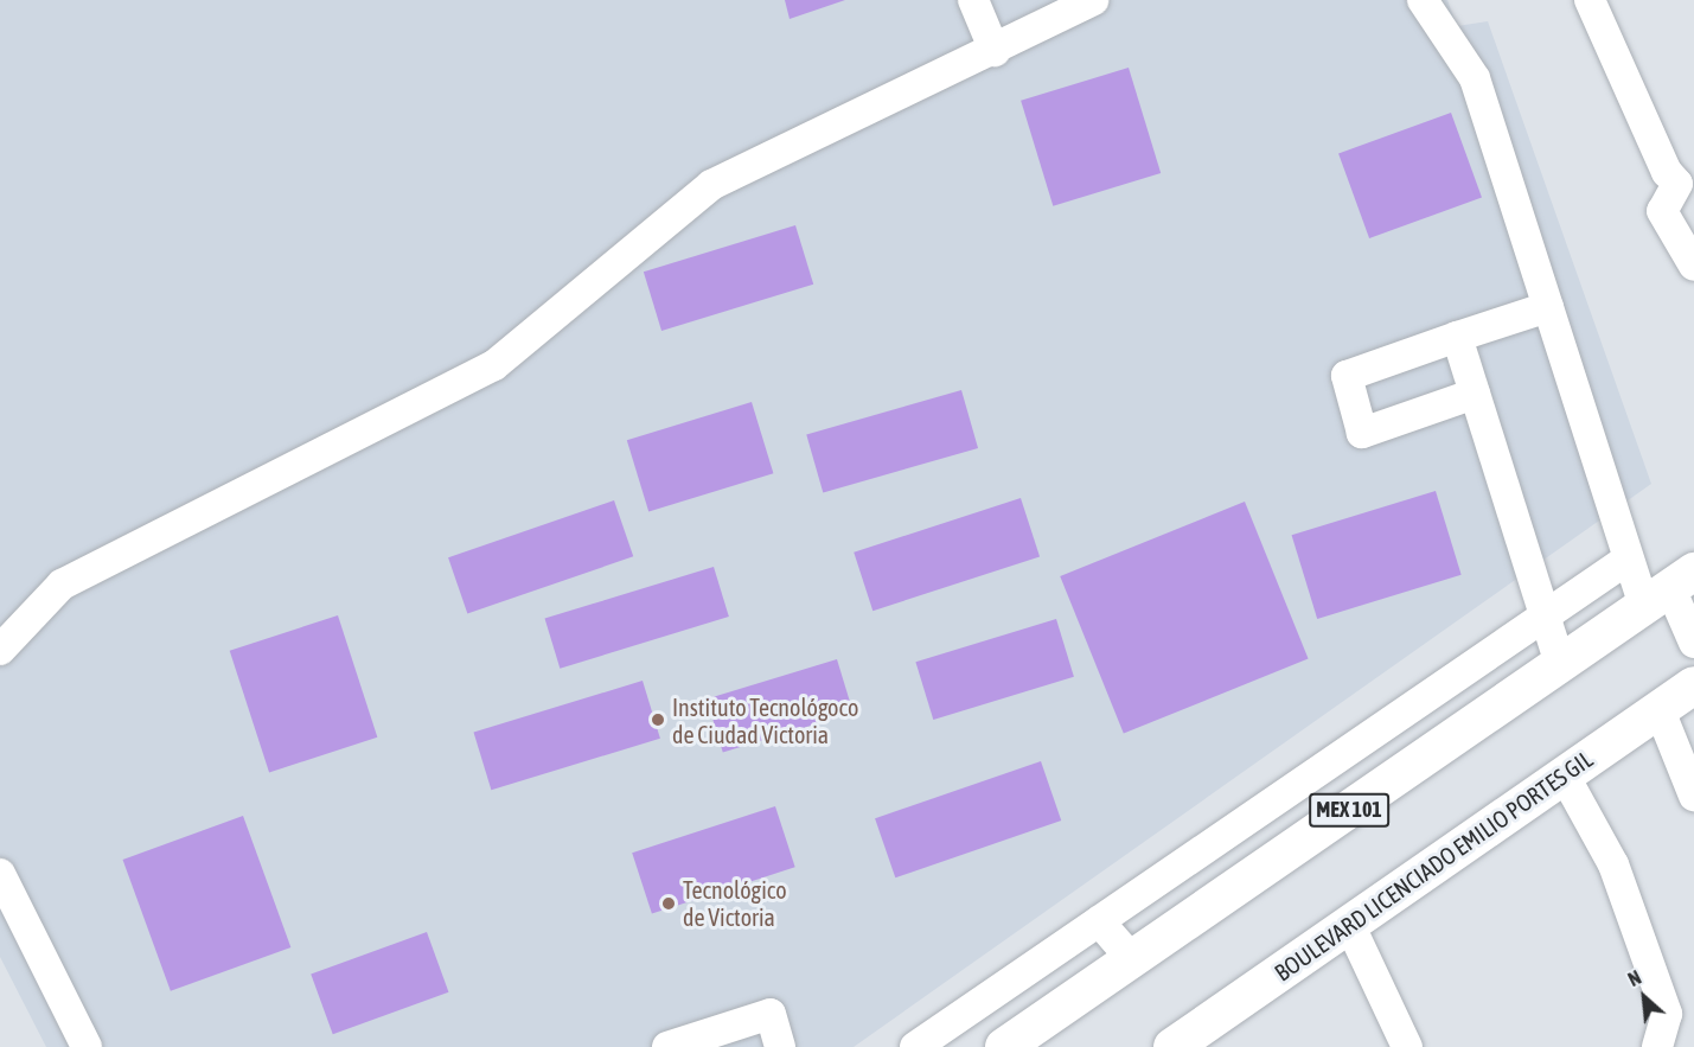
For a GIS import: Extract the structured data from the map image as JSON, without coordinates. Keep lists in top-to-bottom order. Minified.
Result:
{"streets":{"main road":["MEX 101","BOULEVARD LICENCIADO EMILIO PORTES GIL"]},"places":["Instituto Tecnológoco de Ciudad Victoria","Tecnológico de Victoria"],"north":"top left"}
